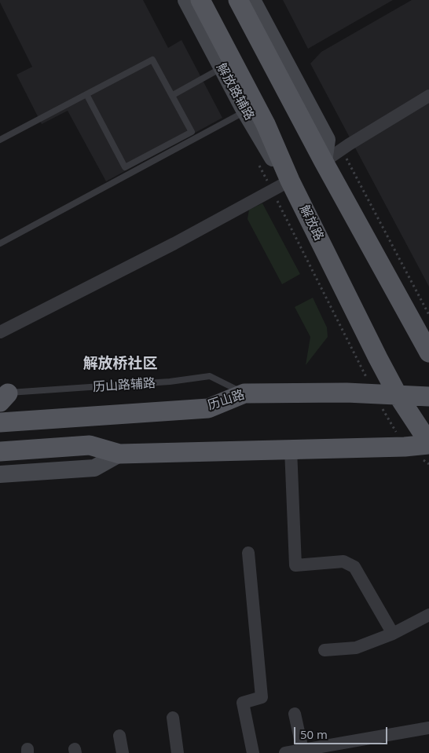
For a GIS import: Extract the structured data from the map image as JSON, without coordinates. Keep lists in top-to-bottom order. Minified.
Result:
{"streets":{"main road":["解放路","历山路"],"street":["解放路辅路"],"lane":["历山路辅路"]},"crossings":[["解放路辅路","解放路"],["解放路","历山路"],["历山路辅路","历山路"]],"districts":["解放桥社区"],"scale_bar":"50 m"}
